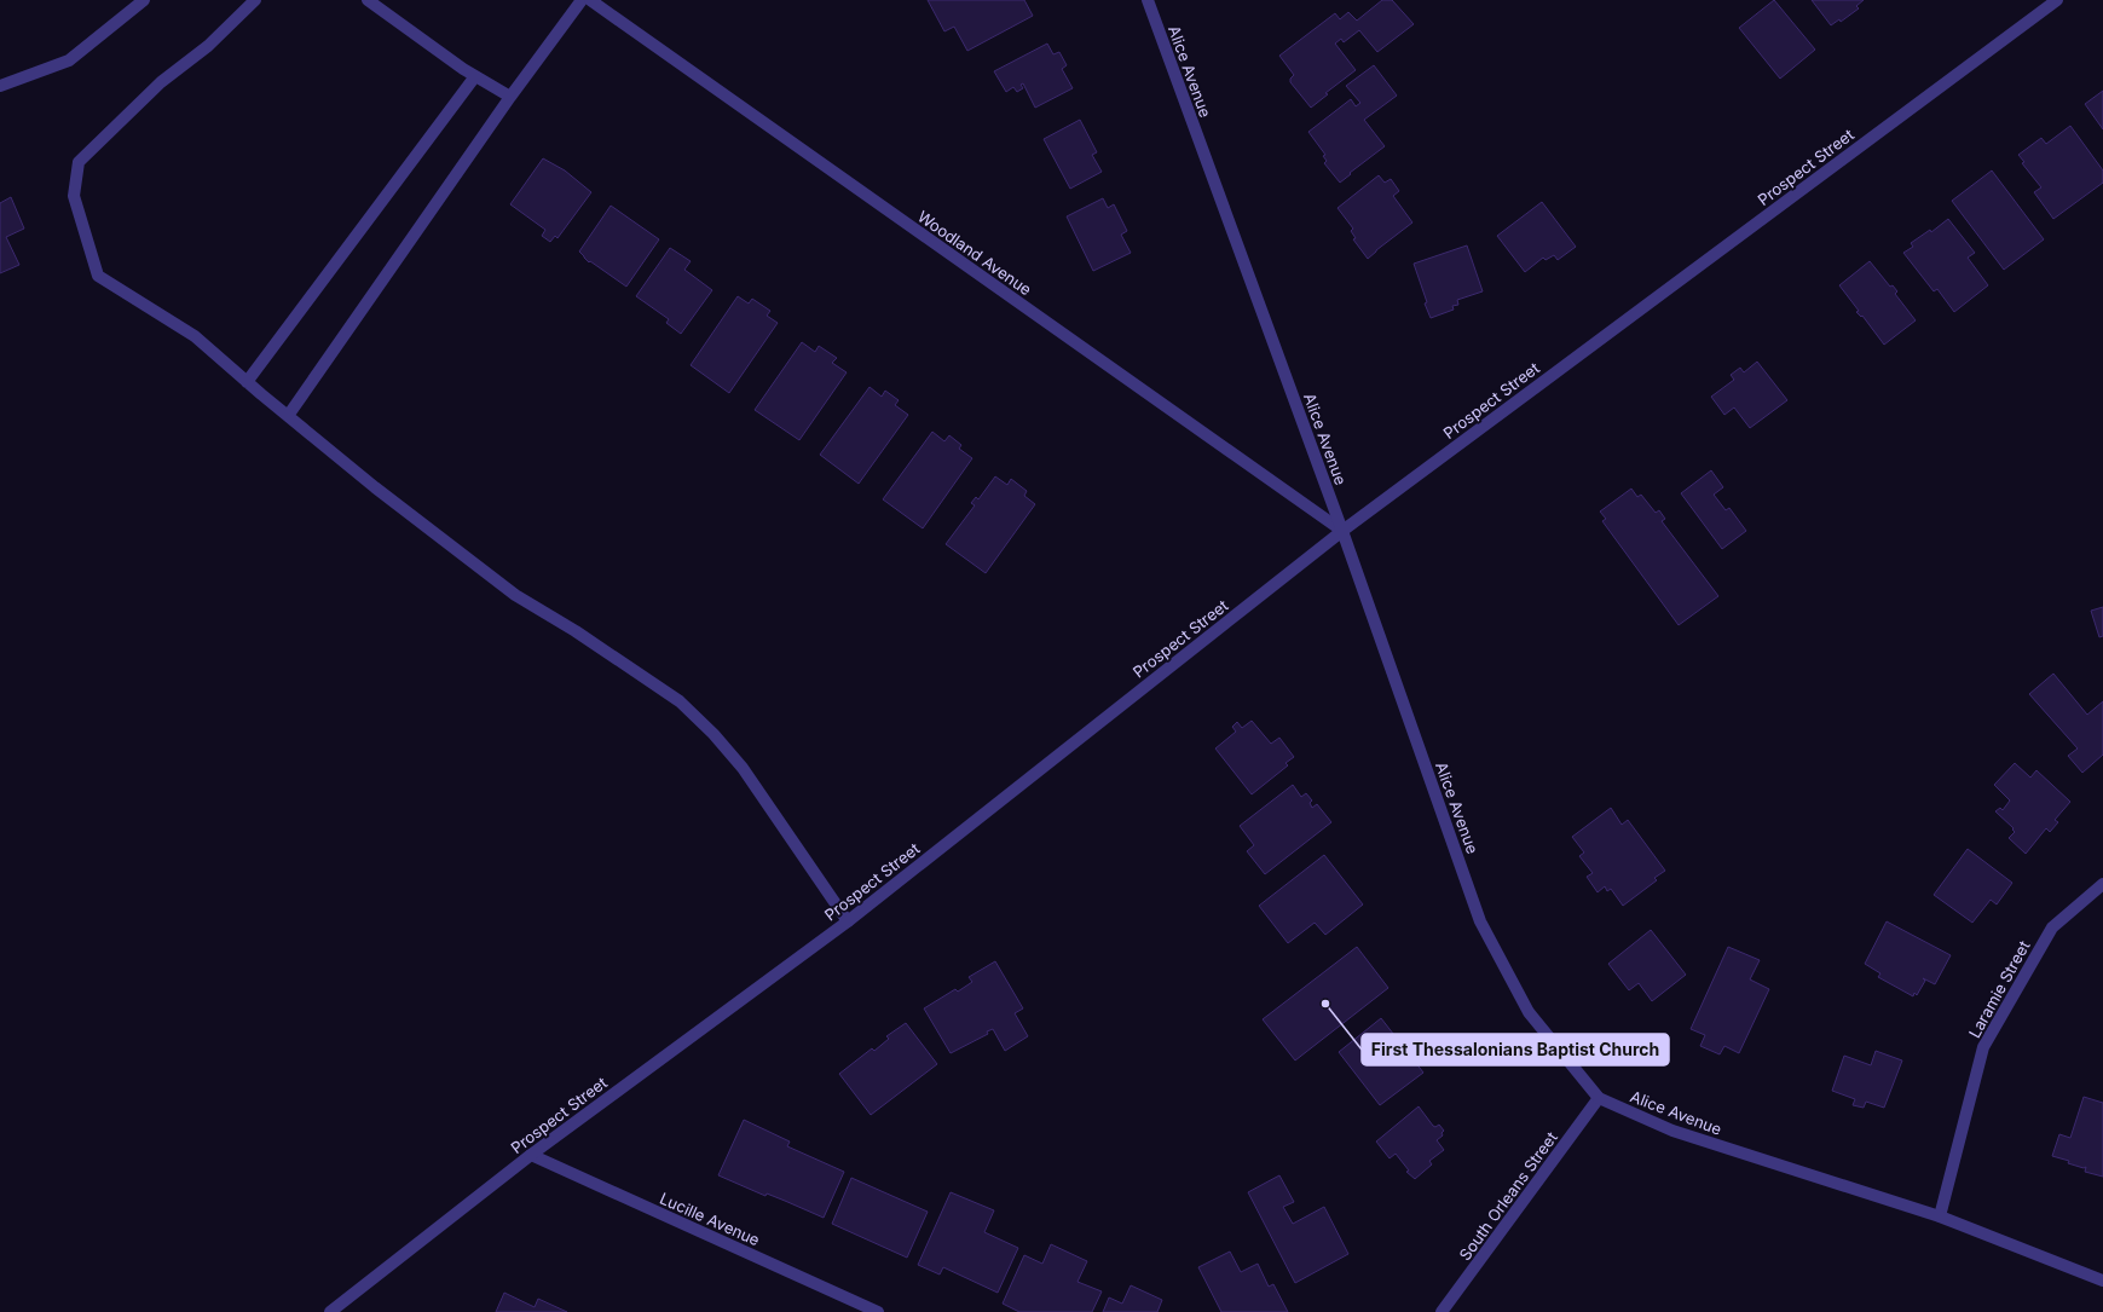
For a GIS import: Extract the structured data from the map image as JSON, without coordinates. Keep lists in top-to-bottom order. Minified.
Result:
{"streets":{"street":["Alice Avenue","Prospect Street","Woodland Avenue","Laramie Street","South Orleans Street","Lucille Avenue"]},"crossings":[["Alice Avenue","Prospect Street"],["Alice Avenue","Woodland Avenue"],["Alice Avenue","Laramie Street"],["Alice Avenue","South Orleans Street"],["Prospect Street","Woodland Avenue"],["Prospect Street","Lucille Avenue"]],"places":["First Thessalonians Baptist Church"]}
